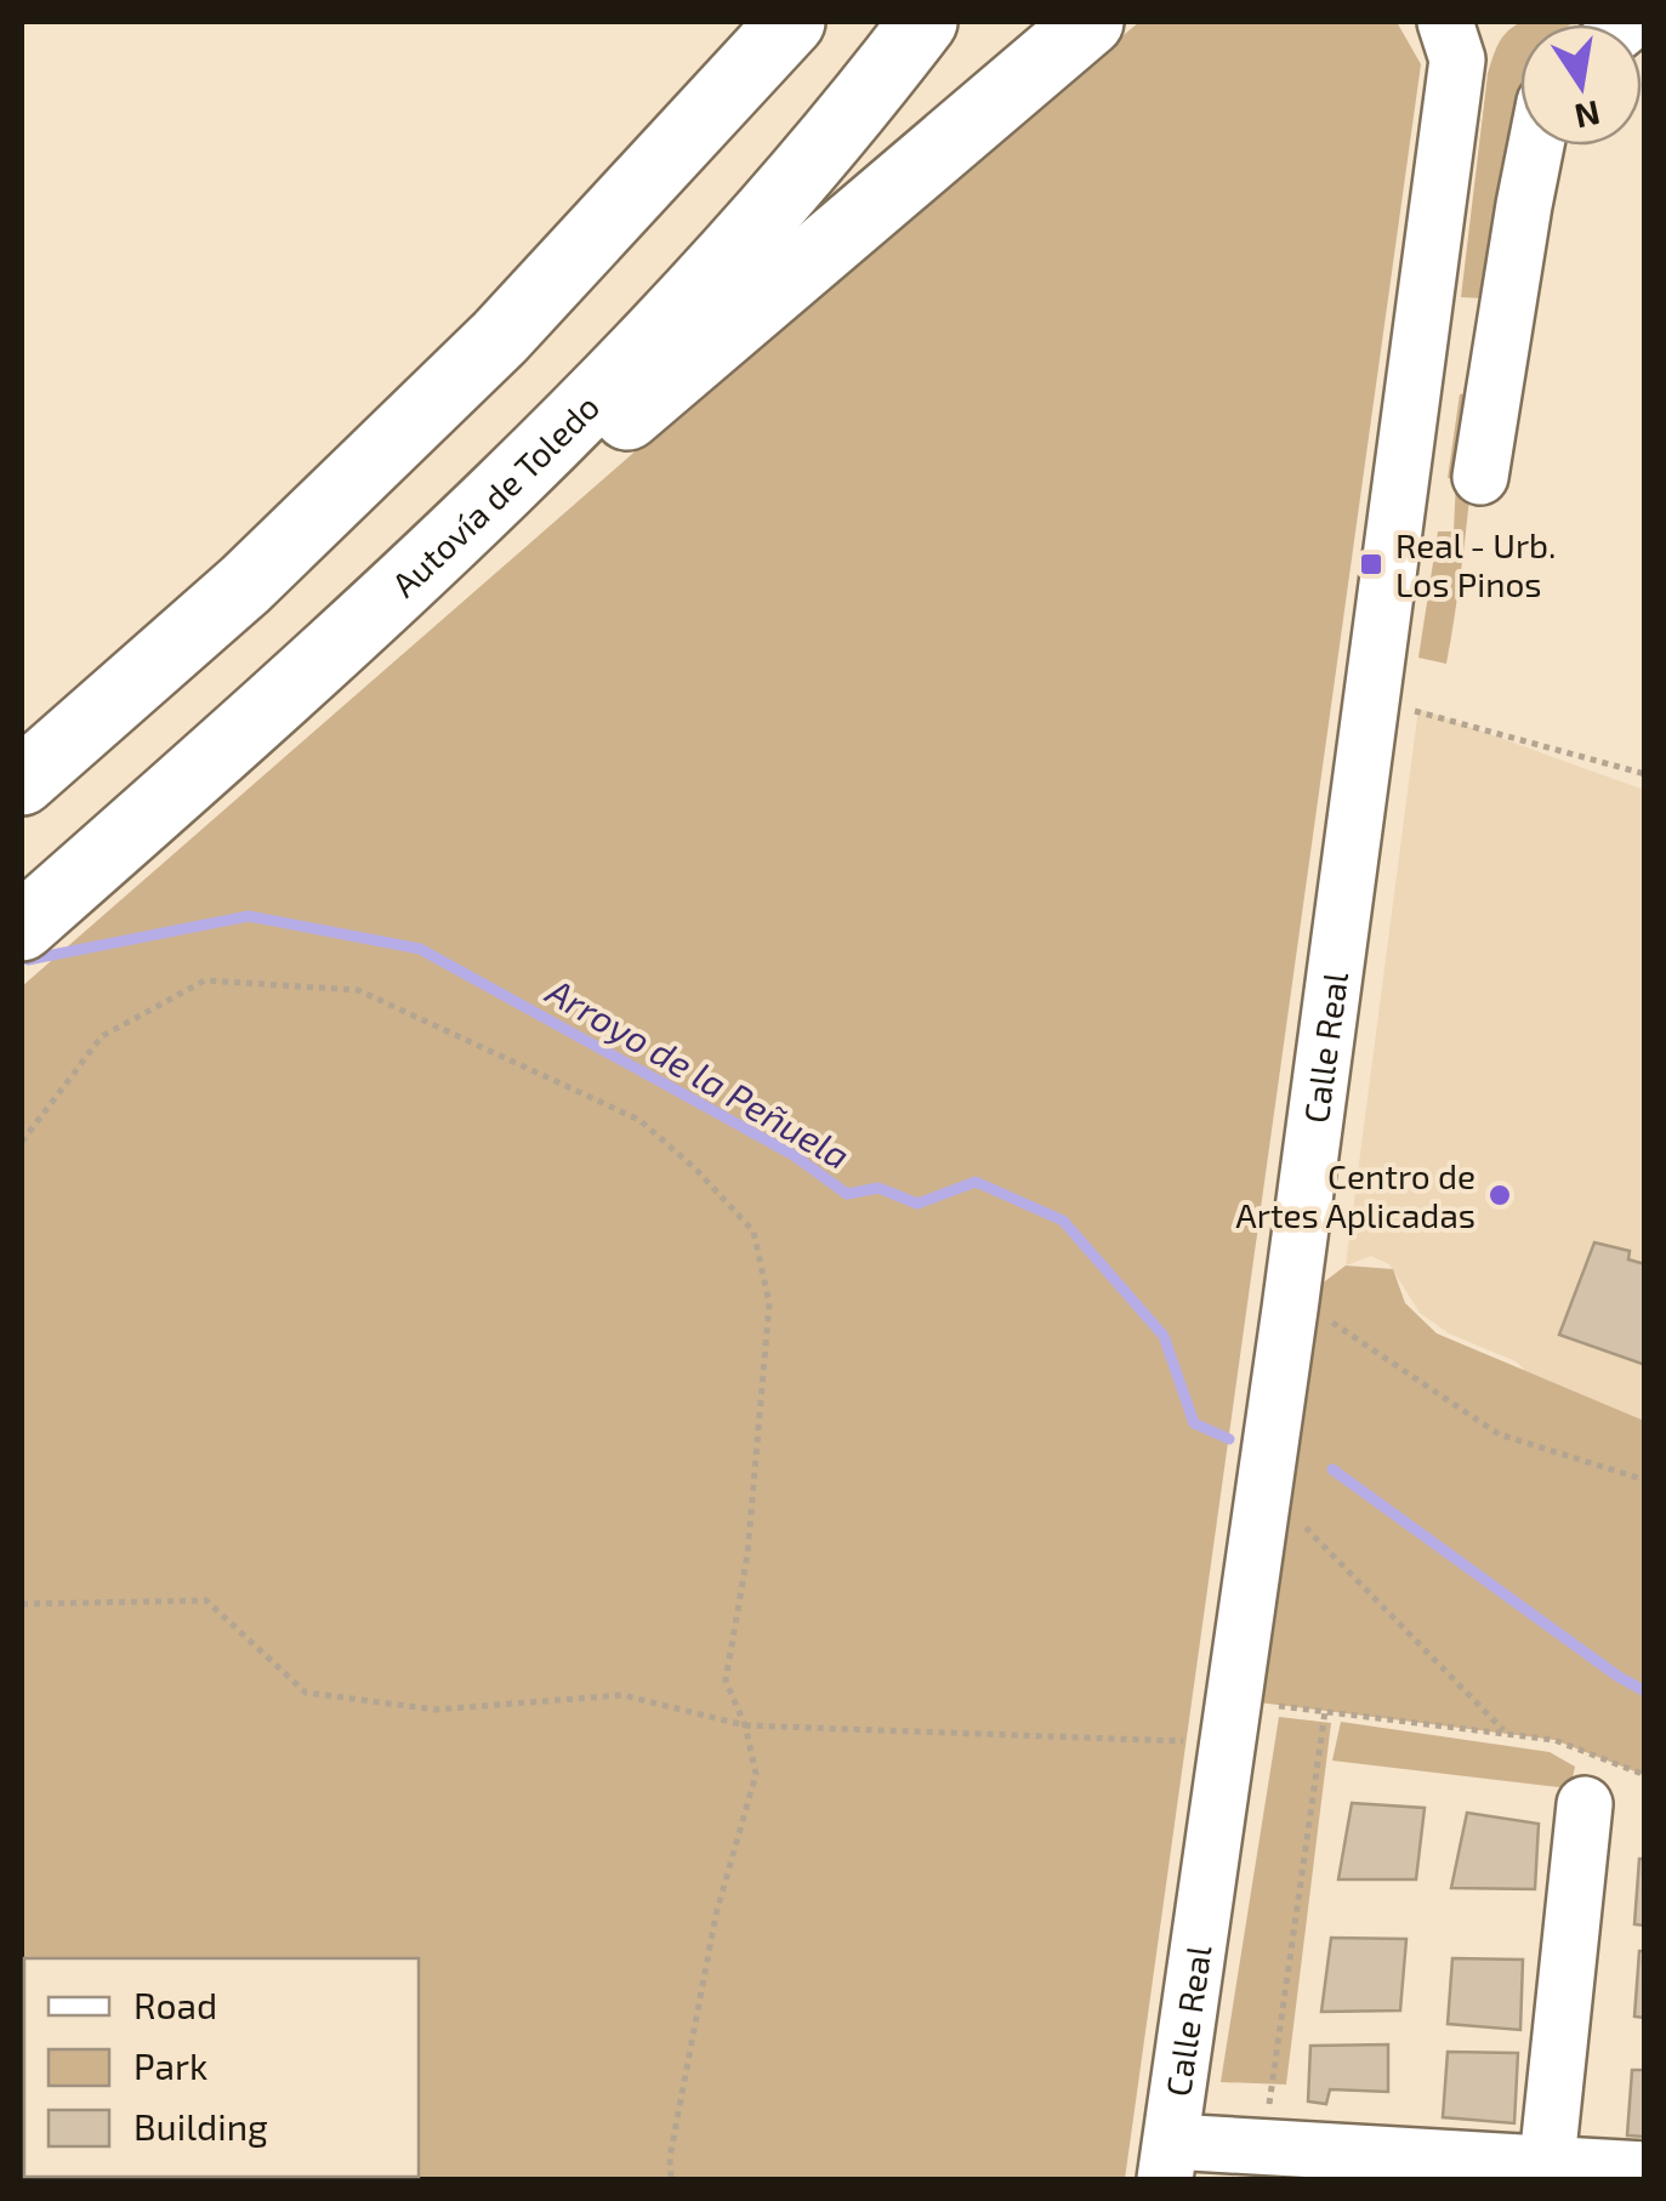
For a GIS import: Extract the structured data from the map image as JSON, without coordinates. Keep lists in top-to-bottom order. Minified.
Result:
{"streets":{"highway":["Autovía de Toledo"],"street":["Calle Real"]},"water":["Arroyo de la Peñuela"],"places":{"transit":["Real - Urb. Los Pinos"],"other":["Centro de Artes Aplicadas"]},"legend":["Road","Park","Building"],"north":"bottom"}
